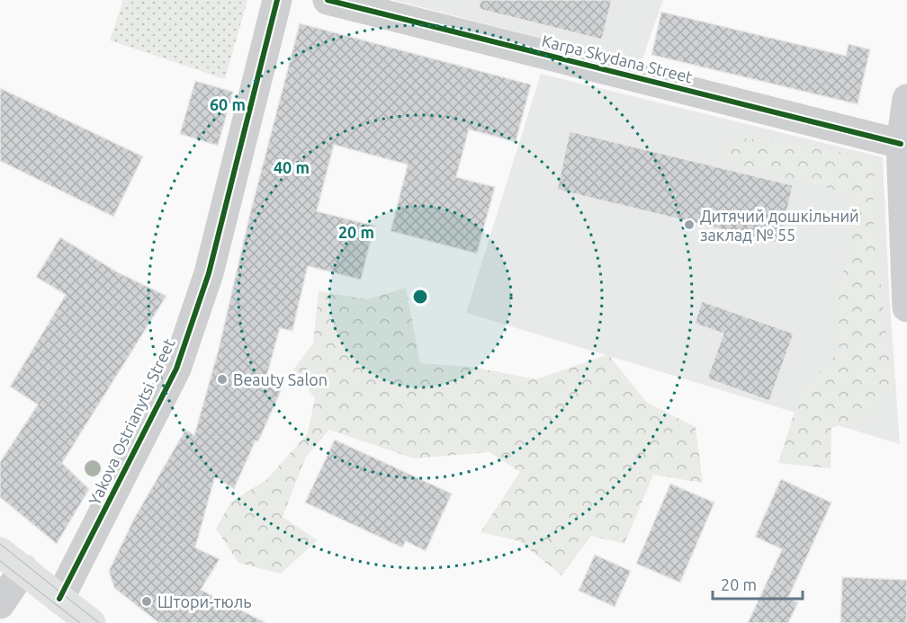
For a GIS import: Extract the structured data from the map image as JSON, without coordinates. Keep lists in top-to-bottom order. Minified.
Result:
{"streets":{"street":["Karpa Skydana Street","Yakova Ostrianytsi Street"]},"places":["Дитячий дошкільний заклад № 55","Beauty Salon","Штори-тюль"],"scale_bar":"20 m","rings":["60 m","40 m","20 m"]}
